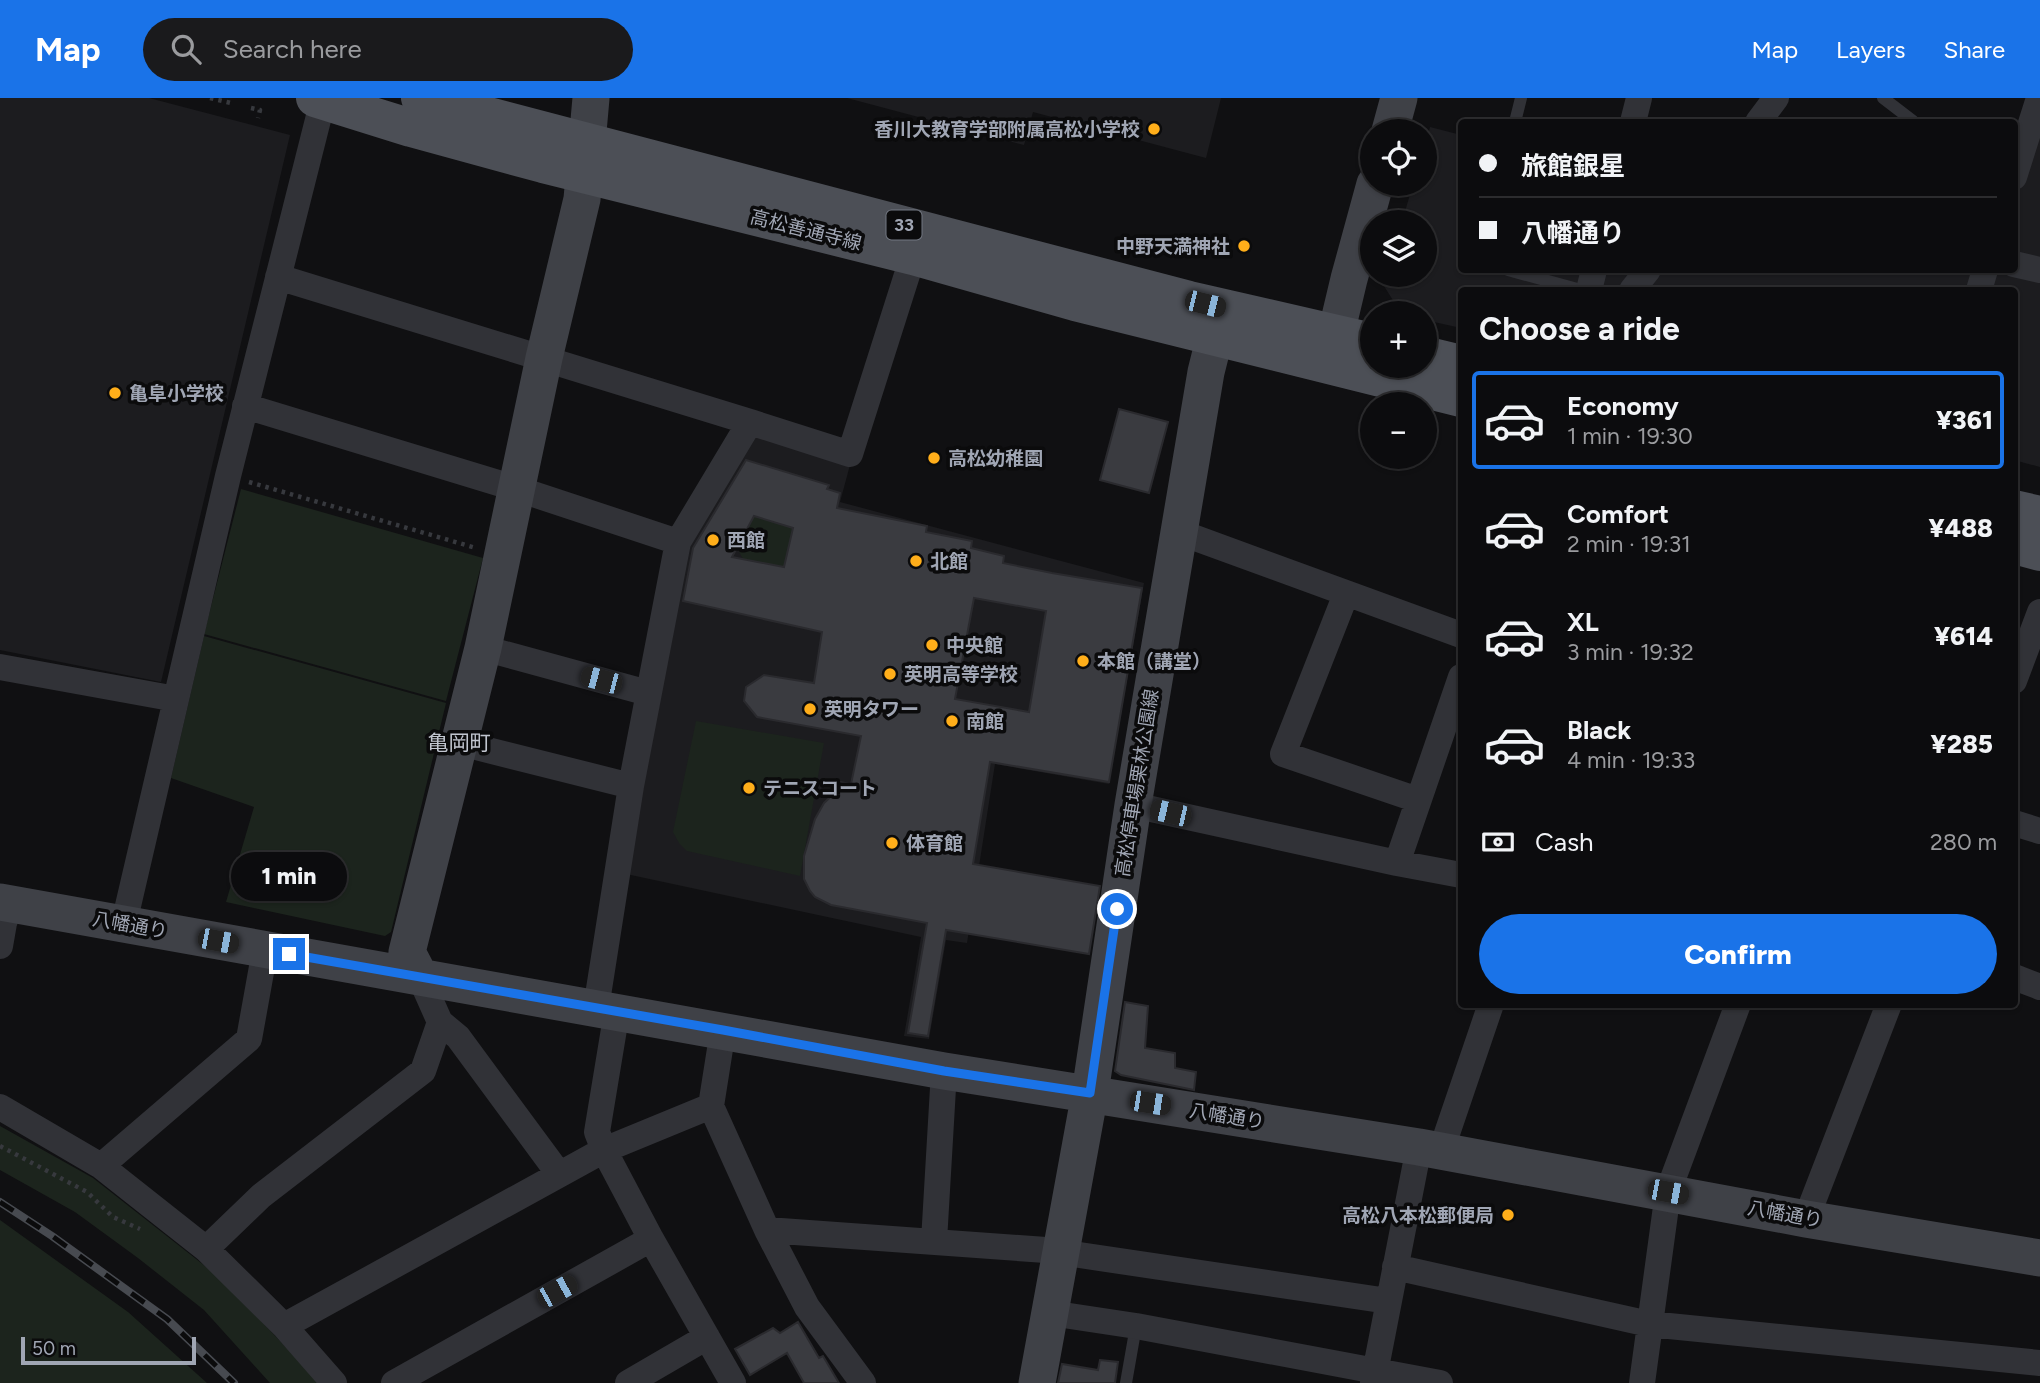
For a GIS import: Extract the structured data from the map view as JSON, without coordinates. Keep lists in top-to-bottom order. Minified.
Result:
{"streets":{"main road":["33","高松善通寺線"],"street":["高松停車場栗林公園線","八幡通り"]},"crossings":[["高松善通寺線","高松停車場栗林公園線"],["高松停車場栗林公園線","八幡通り"]],"districts":["亀岡町"],"places":["香川大教育学部附属高松小学校","中野天満神社","亀阜小学校","高松幼稚園","西館","北館","中央館","本館（講堂）","英明高等学校","英明タワー","南館","テニスコート","体育館","高松八本松郵便局"],"scale_bar":"50 m","page":{"header":"Map","search":"Search here","nav":["Map","Layers","Share"],"map_buttons":["+","−"],"banner":["旅館銀星","八幡通り"],"heading":"Choose a ride","list":[{"name":"Economy","note":"1 min · 19:30","value":"¥361"},{"name":"Comfort","note":"2 min · 19:31","value":"¥488"},{"name":"XL","note":"3 min · 19:32","value":"¥614"},{"name":"Black","note":"4 min · 19:33","value":"¥285"}],"pay":["Cash","280 m"],"bubble":"1 min","buttons":"Confirm","scale":"50 m"}}
